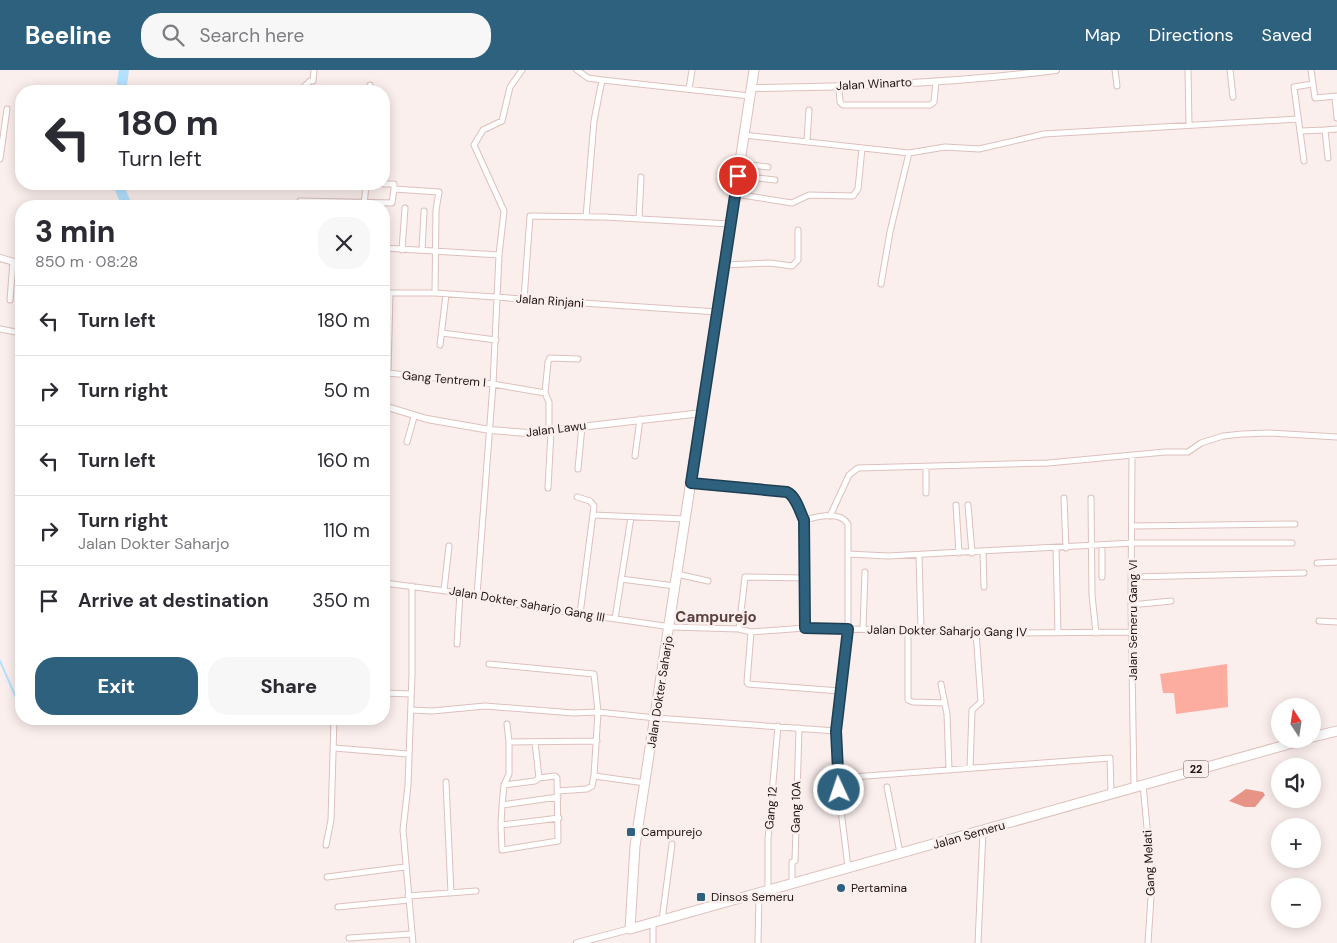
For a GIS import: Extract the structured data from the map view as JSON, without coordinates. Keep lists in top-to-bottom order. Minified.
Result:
{"streets":{"highway":["Jalan Dokter Saharjo","22","Jalan Semeru"],"street":["Jalan Winarto","Jalan Rinjani","Gang Tentrem I","Jalan Lawu","Jalan Dokter Saharjo Gang III","Jalan Semeru Gang VI","Jalan Dokter Saharjo Gang IV","Gang 10A","Gang 12","Gang Melati"]},"crossings":[["Jalan Winarto","Jalan Dokter Saharjo"],["Jalan Rinjani","Jalan Dokter Saharjo"],["Jalan Lawu","Jalan Dokter Saharjo"],["Jalan Dokter Saharjo Gang III","Jalan Dokter Saharjo Gang IV"],["Jalan Dokter Saharjo Gang III","Jalan Dokter Saharjo"],["Jalan Semeru Gang VI","Jalan Dokter Saharjo Gang IV"],["Jalan Semeru Gang VI","Jalan Semeru"],["Jalan Semeru Gang VI","Gang Melati"],["Jalan Dokter Saharjo Gang IV","Jalan Dokter Saharjo"],["Jalan Dokter Saharjo","Jalan Semeru"],["Gang 10A","Jalan Semeru"],["Gang 12","Jalan Semeru"],["Jalan Semeru","Gang Melati"]],"districts":["Campurejo"],"places":{"transit":["Campurejo","Dinsos Semeru"],"other":["Pertamina"]},"north":"top","page":{"header":"Beeline","search":"Search here","nav":["Map","Directions","Saved"],"turn":["180 m","Turn left"],"heading":["3 min","850 m · 08:28"],"list":[{"name":"Turn left","value":"180 m"},{"name":"Turn right","value":"50 m"},{"name":"Turn left","value":"160 m"},{"name":"Turn right","note":"Jalan Dokter Saharjo","value":"110 m"},{"name":"Arrive at destination","value":"350 m"}],"buttons":["Exit","Share"],"map_buttons":["+","−"]}}
